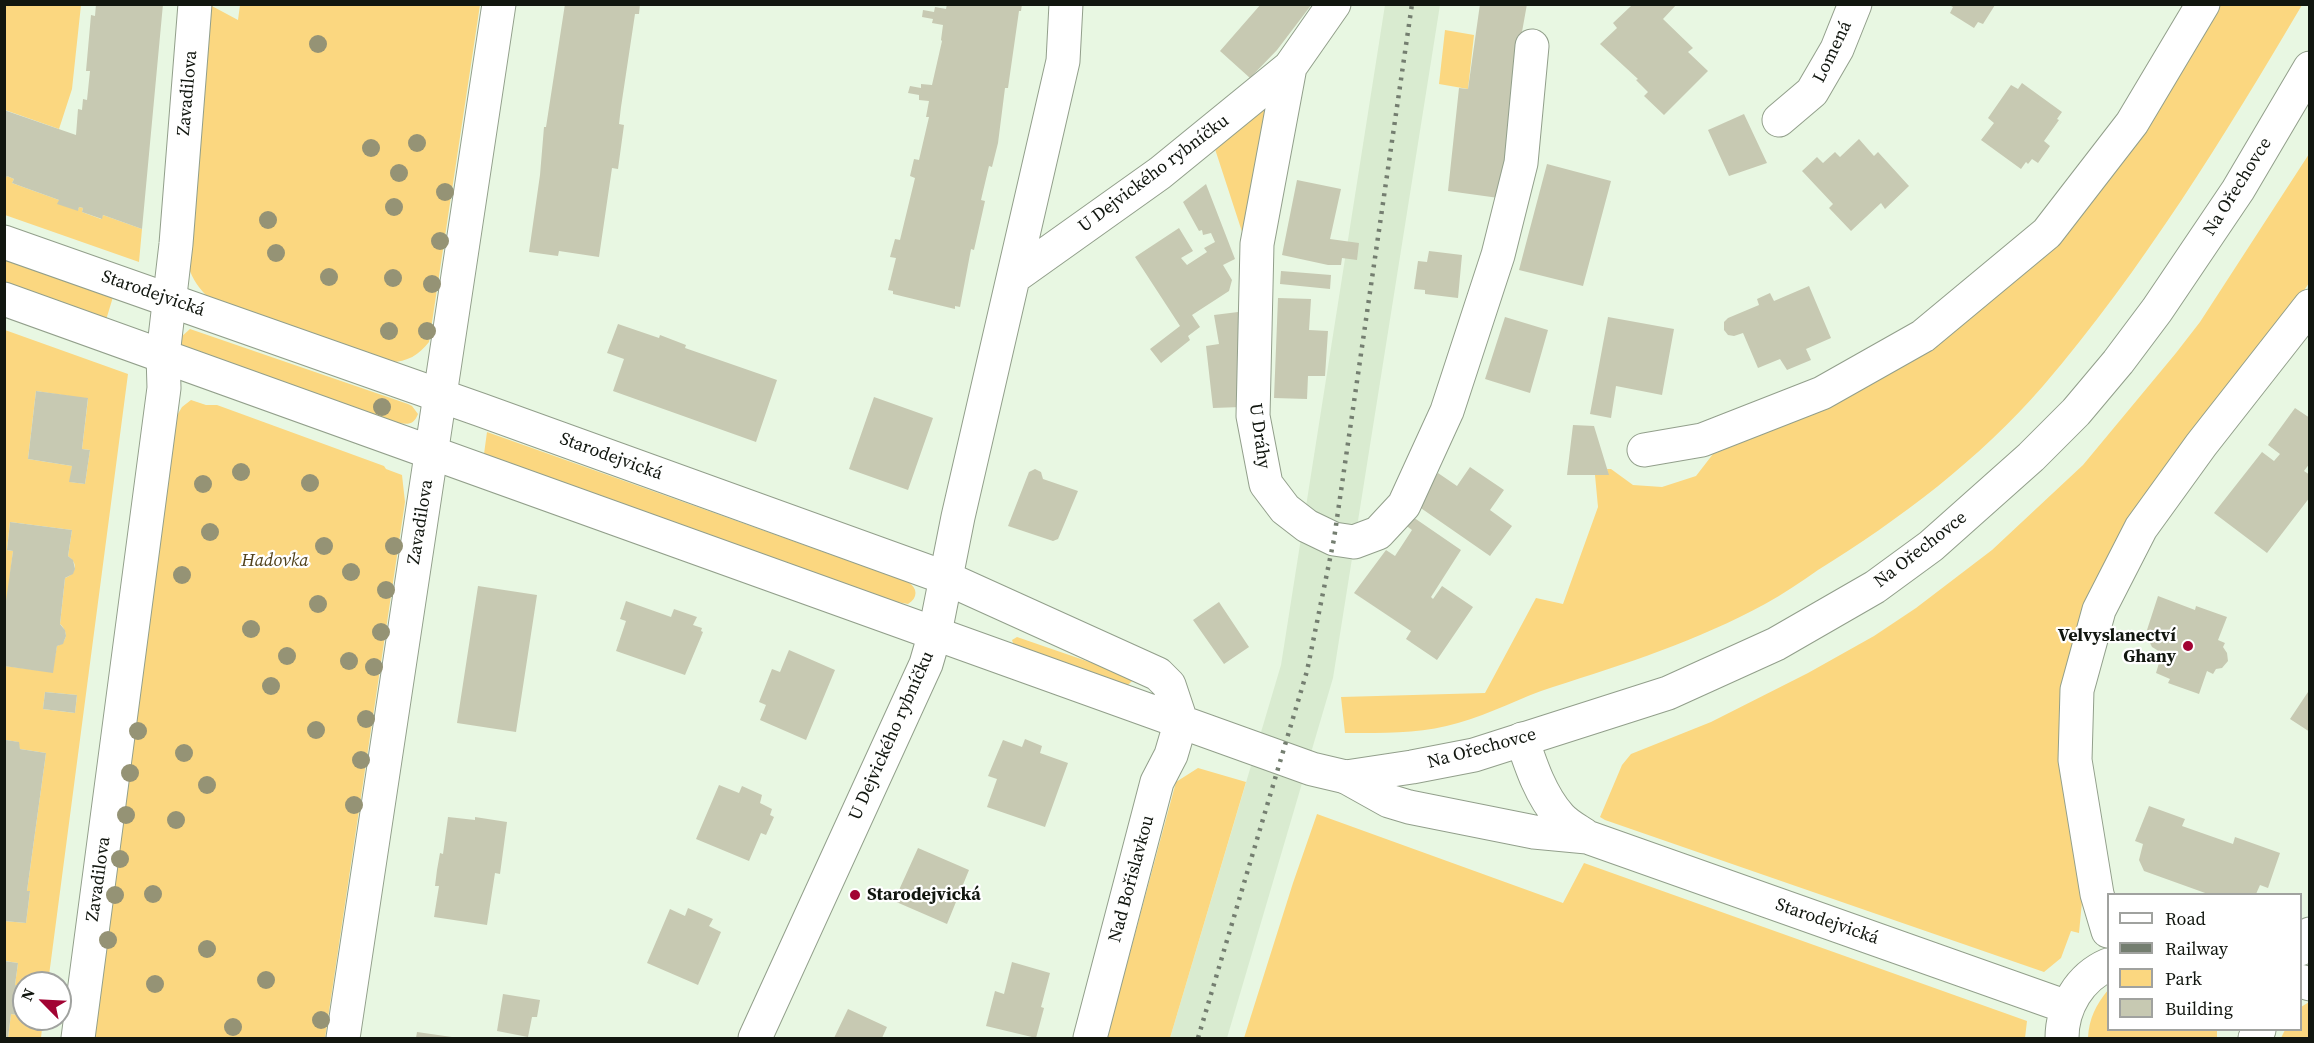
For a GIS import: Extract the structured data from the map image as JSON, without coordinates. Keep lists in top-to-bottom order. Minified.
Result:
{"streets":{"street":["Lomená","Zavadilova","U Dejvického rybníčku","Na Ořechovce","Starodejvická","U Dráhy","Nad Bořislavkou"]},"crossings":[["Zavadilova","Starodejvická"],["U Dejvického rybníčku","Starodejvická"],["U Dejvického rybníčku","U Dráhy"],["Na Ořechovce","Starodejvická"],["Starodejvická","Nad Bořislavkou"]],"parks":["Hadovka"],"places":["Velvyslanectví Ghany","Starodejvická"],"legend":["Road","Railway","Park","Building"],"north":"top left"}
